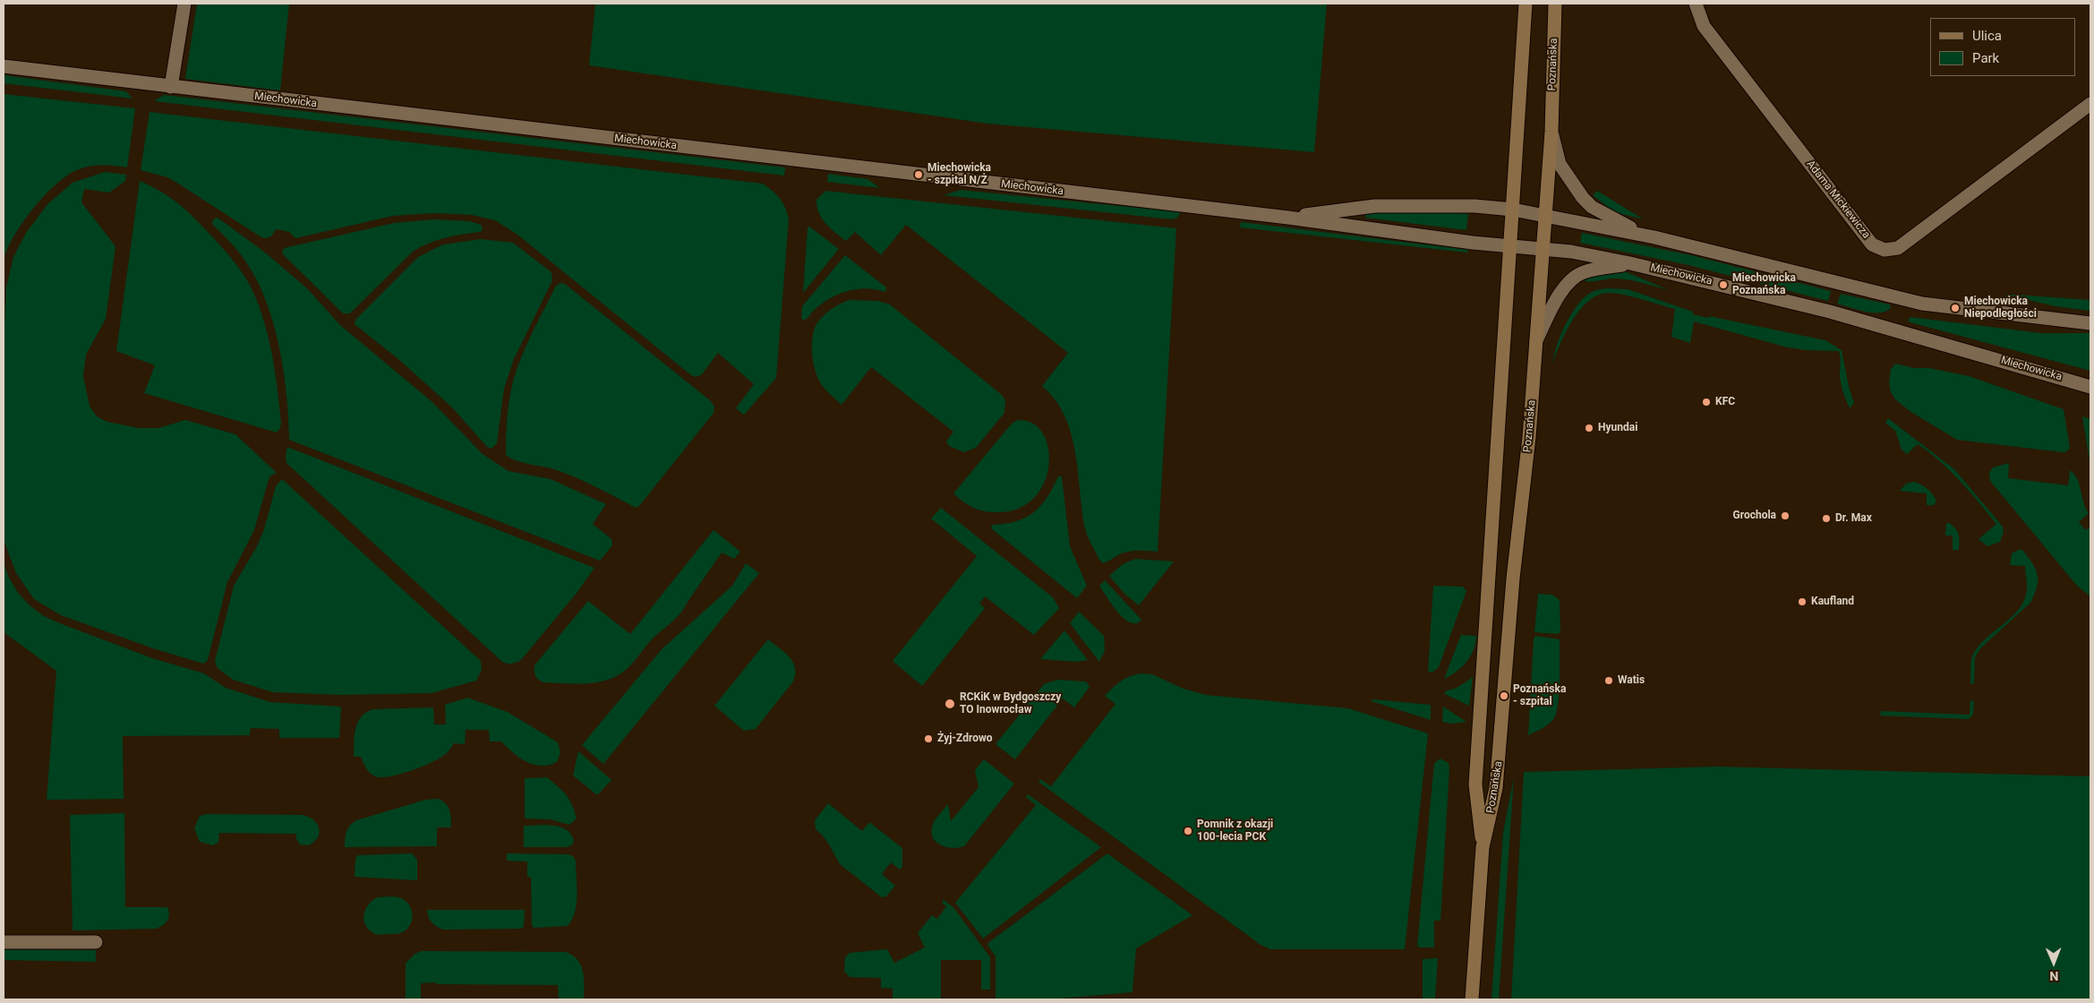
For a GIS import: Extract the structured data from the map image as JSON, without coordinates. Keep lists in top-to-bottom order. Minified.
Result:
{"streets":{"main road":["Poznańska"],"street":["Miechowicka","Adama Mickiewicza"]},"crossings":[["Poznańska","Miechowicka"]],"places":["Miechowicka - szpital N/Ż","Miechowicka Poznańska","Miechowicka Niepodległości","KFC","Hyundai","Grochola","Dr. Max","Kaufland","Watis","Poznańska - szpital","RCKiK w Bydgoszczy TO Inowrocław","Żyj-Zdrowo","Pomnik z okazji 100-lecia PCK"],"legend":["Ulica","Park"],"north":"bottom"}
